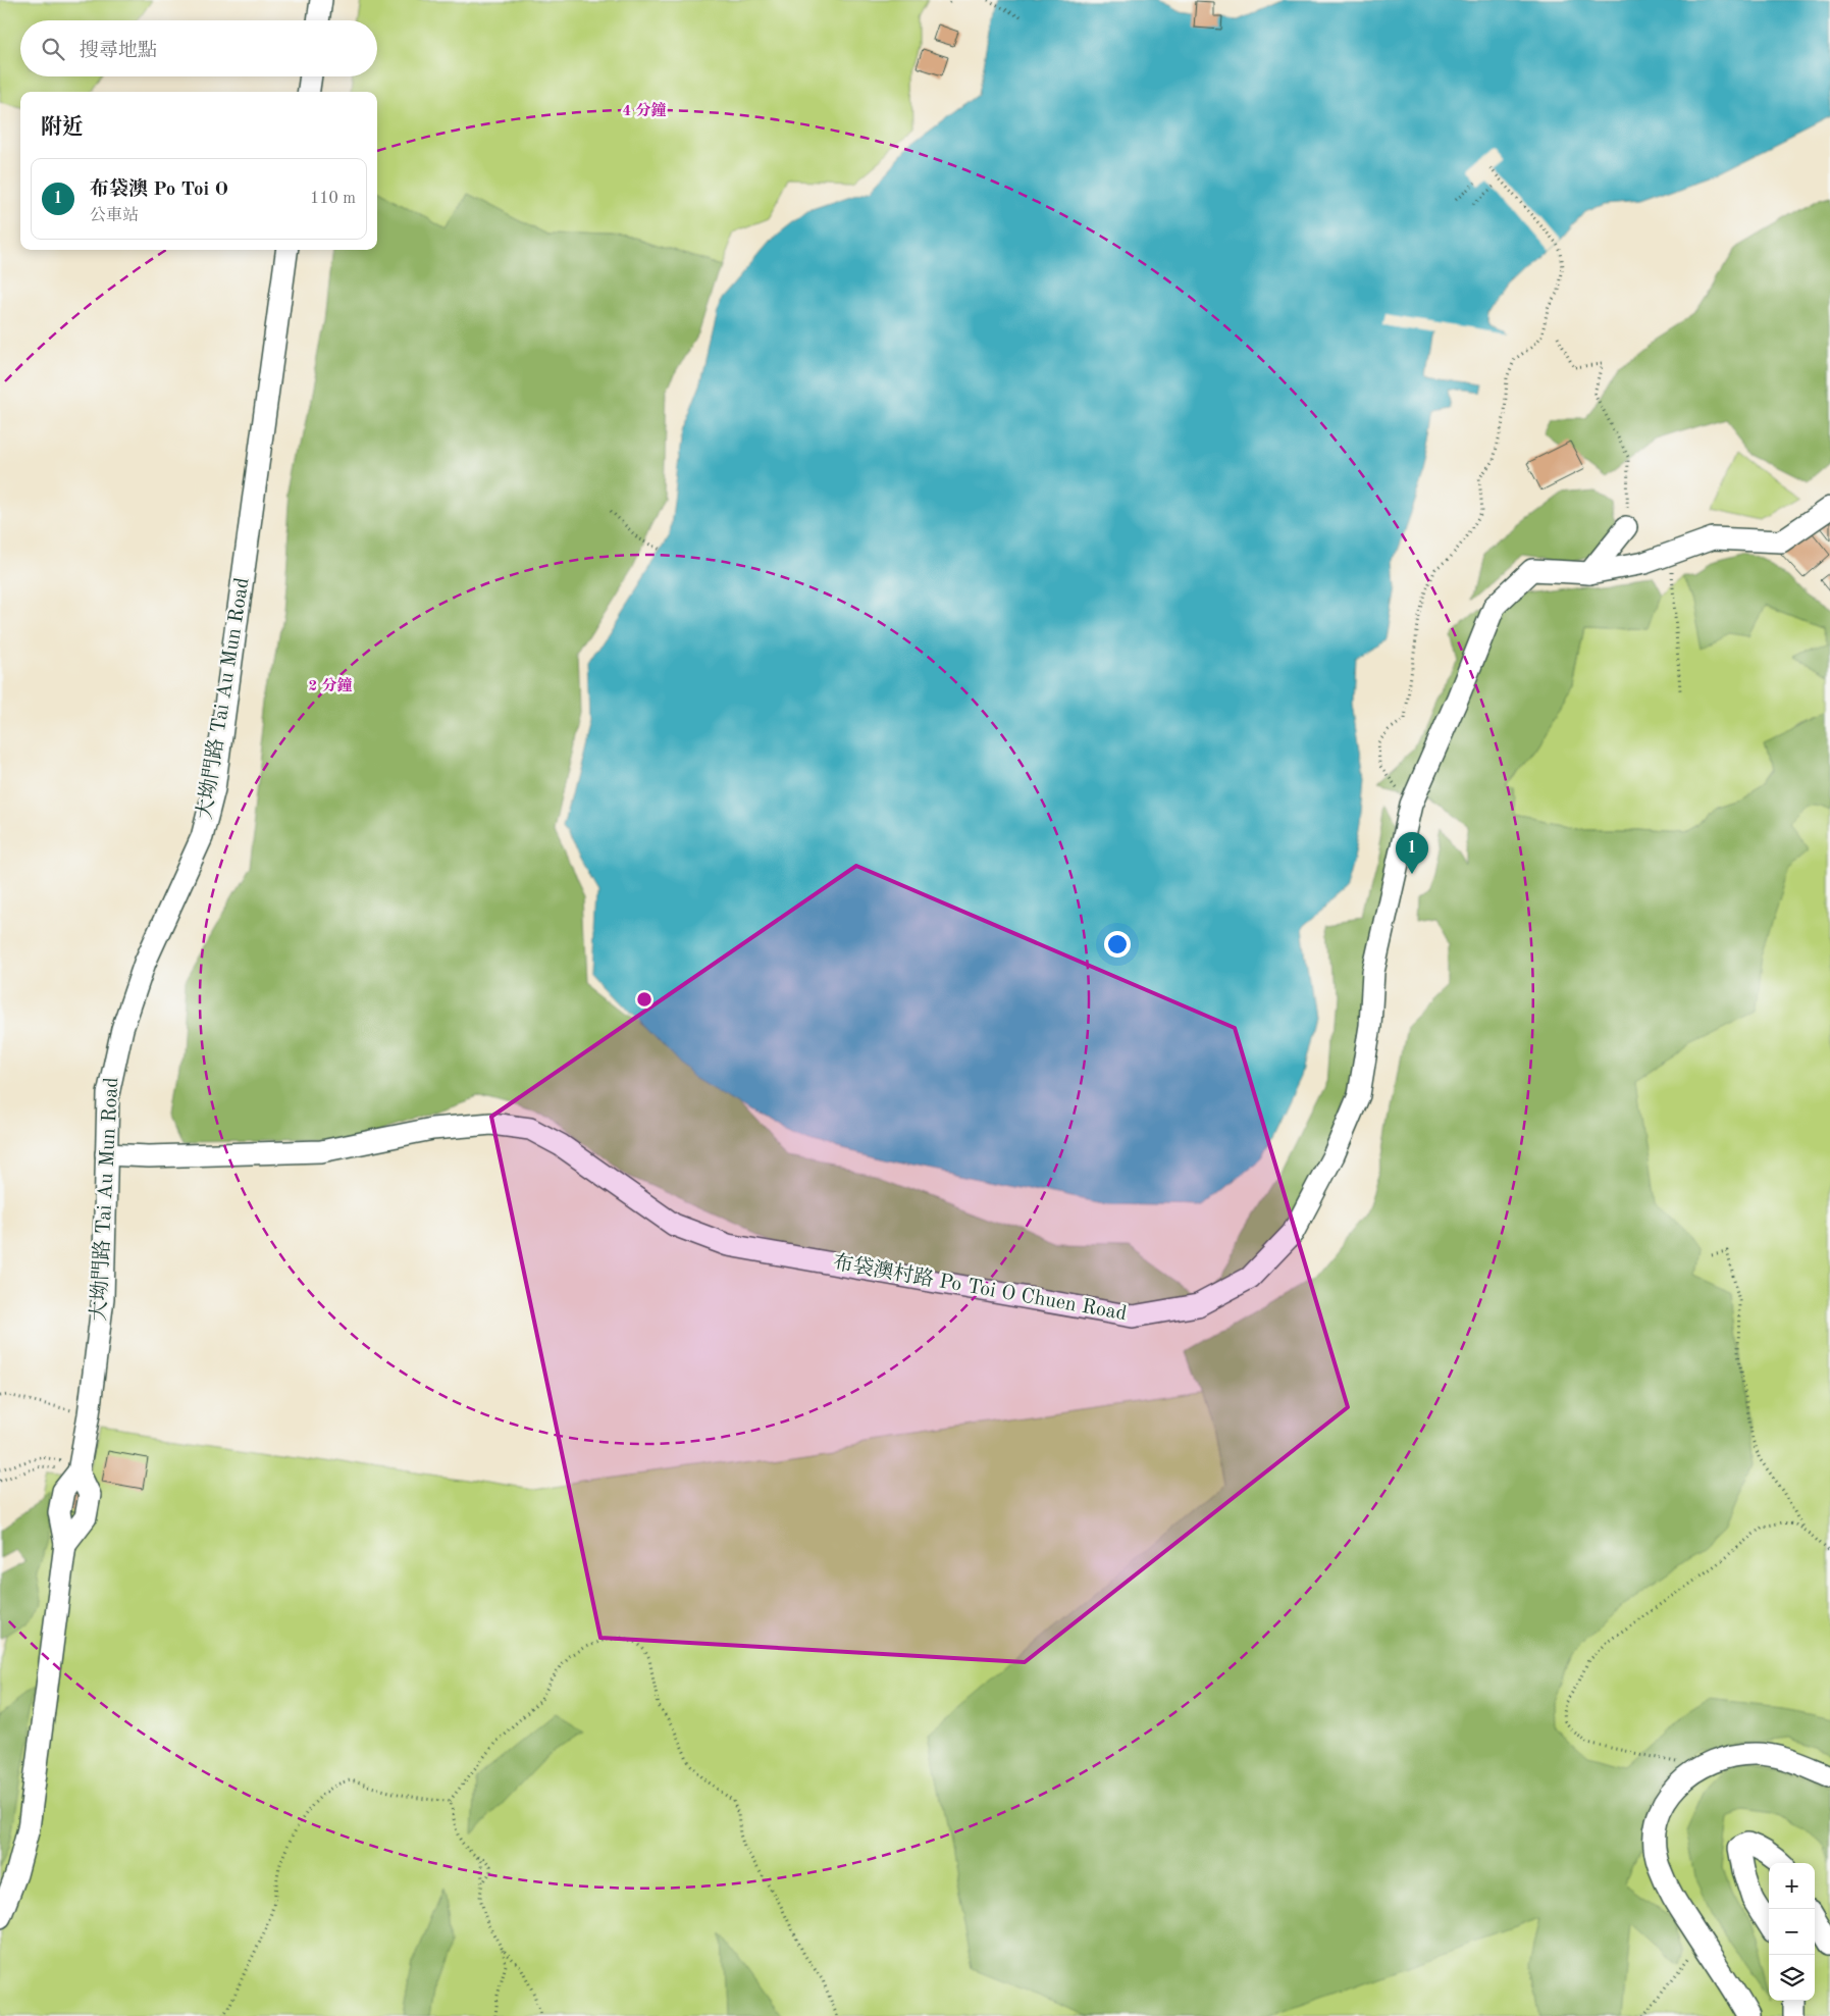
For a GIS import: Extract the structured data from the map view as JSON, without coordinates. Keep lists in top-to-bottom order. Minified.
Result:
{"streets":{"street":["大坳門路 Tai Au Mun Road","布袋澳村路 Po Toi O Chuen Road"]},"crossings":[["大坳門路 Tai Au Mun Road","布袋澳村路 Po Toi O Chuen Road"]],"page":{"search":"搜尋地點","heading":"附近","list":[{"mark":"1","name":"布袋澳 Po Toi O","note":"公車站","value":"110 m"}],"pins":"1","map_buttons":["+","−"]},"rings":["4 分鐘","2 分鐘"]}
